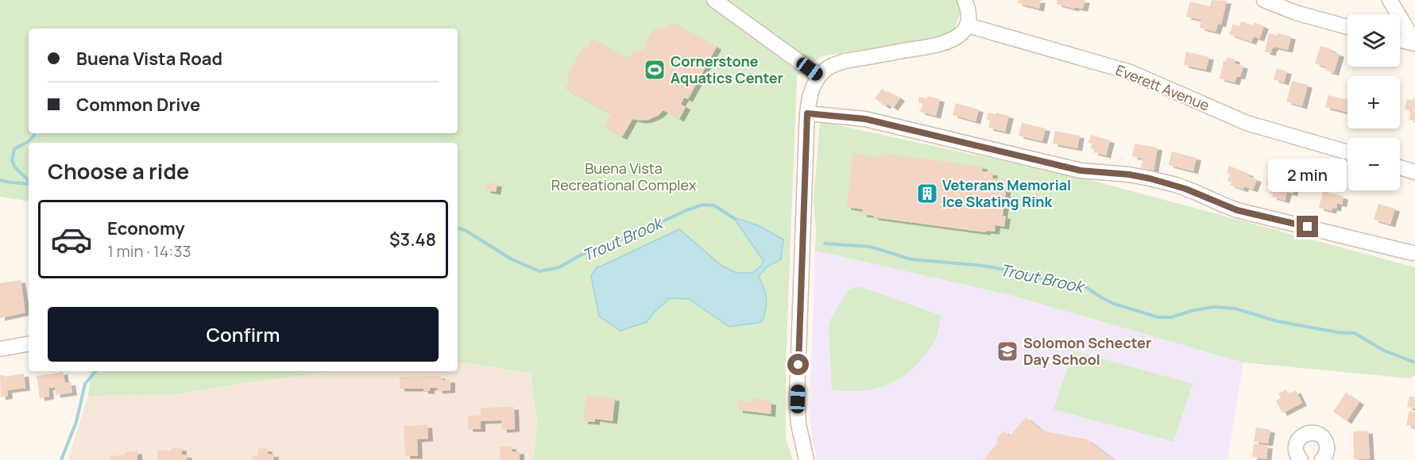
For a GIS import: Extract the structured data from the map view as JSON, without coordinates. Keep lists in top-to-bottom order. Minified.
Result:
{"streets":{"street":["Everett Avenue"]},"water":["Trout Brook"],"parks":["Buena Vista Recreational Complex"],"places":{"sports":["Cornerstone Aquatics Center"],"building":["Veterans Memorial Ice Skating Rink"],"school or university":["Solomon Schecter Day School"]},"page":{"map_buttons":["+","−"],"banner":["Buena Vista Road","Common Drive"],"heading":"Choose a ride","bubble":"2 min","list":[{"name":"Economy","note":"1 min · 14:33","value":"$3.48"}],"buttons":"Confirm"}}
